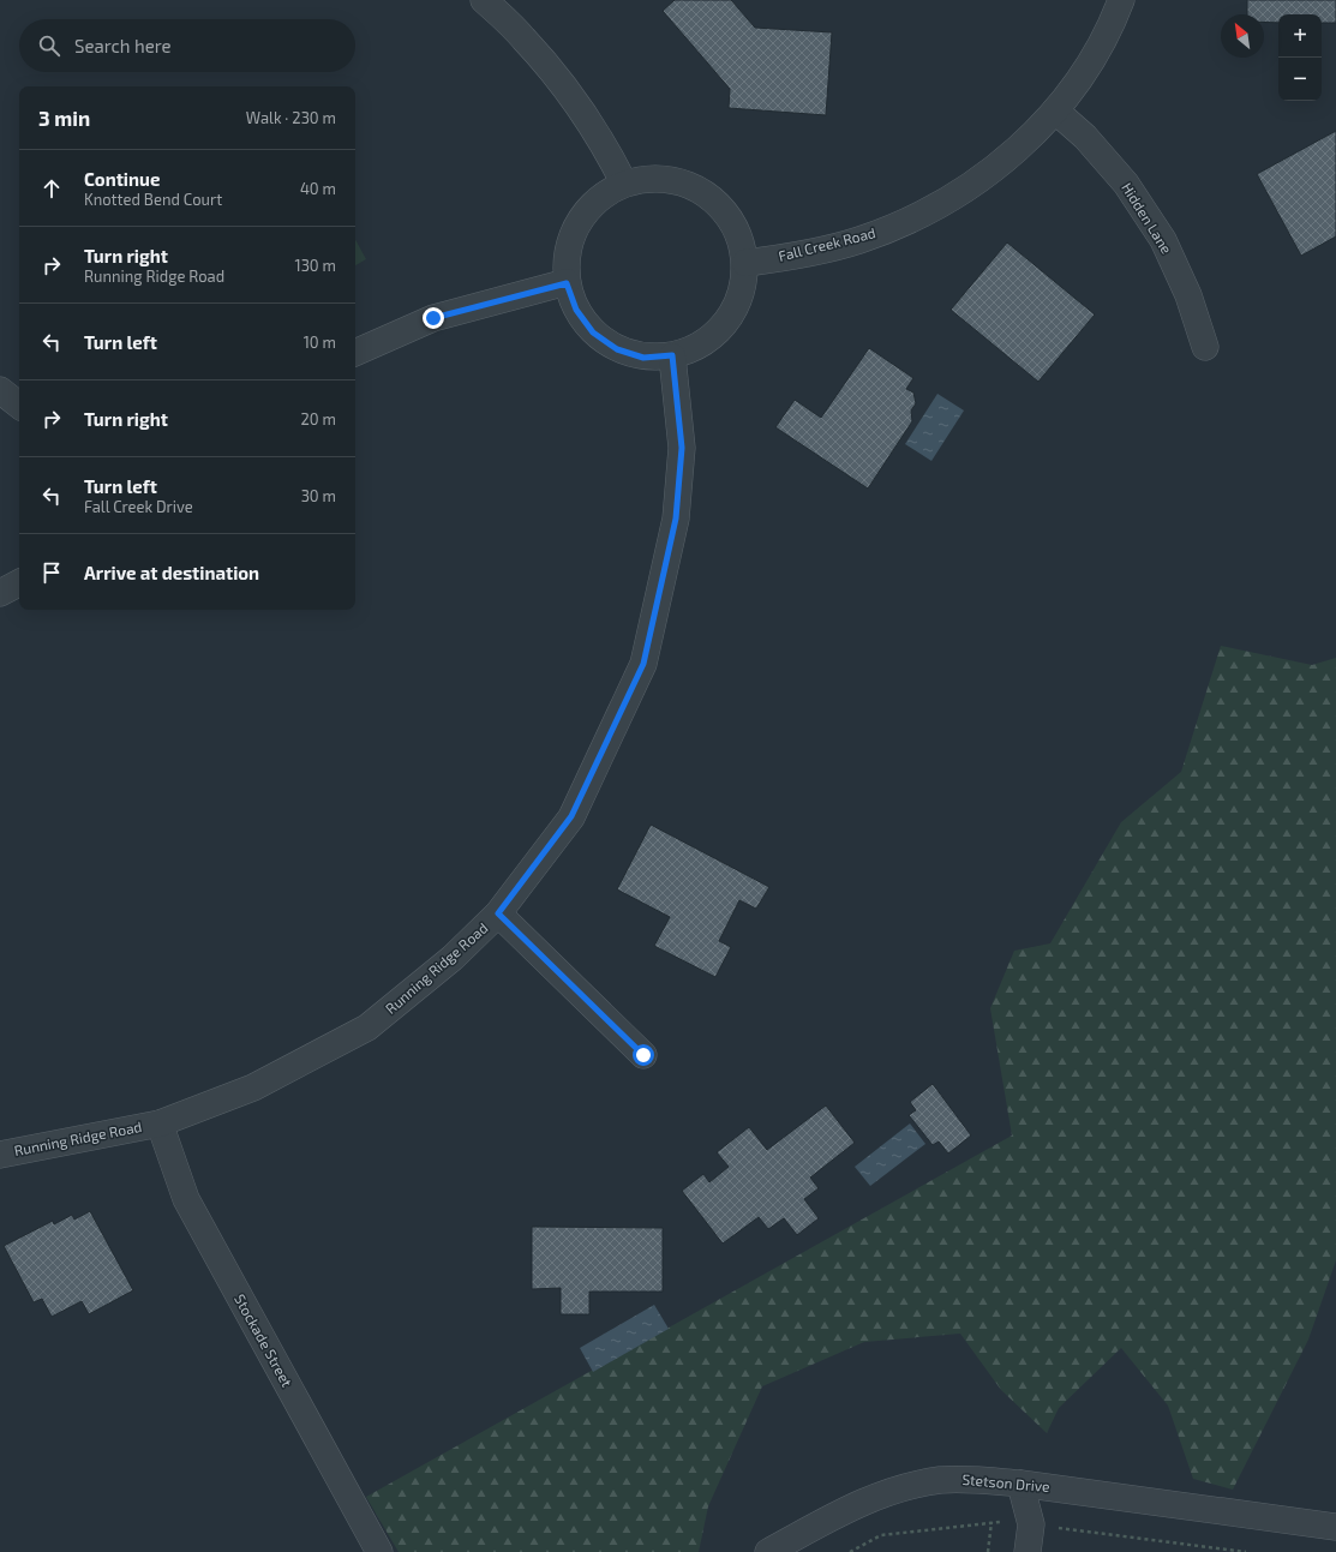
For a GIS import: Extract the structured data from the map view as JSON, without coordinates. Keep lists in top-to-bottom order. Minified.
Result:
{"streets":{"street":["Hidden Lane","Fall Creek Road","Running Ridge Road","Stockade Street","Stetson Drive"]},"crossings":[["Hidden Lane","Fall Creek Road"],["Running Ridge Road","Stockade Street"]],"north":"top left","page":{"map_buttons":["+","−"],"search":"Search here","heading":["3 min","Walk · 230 m"],"list":[["Continue","Knotted Bend Court","40 m"],["Turn right","Running Ridge Road","130 m"],["Turn left","10 m"],["Turn right","20 m"],["Turn left","Fall Creek Drive","30 m"],"Arrive at destination"]}}
